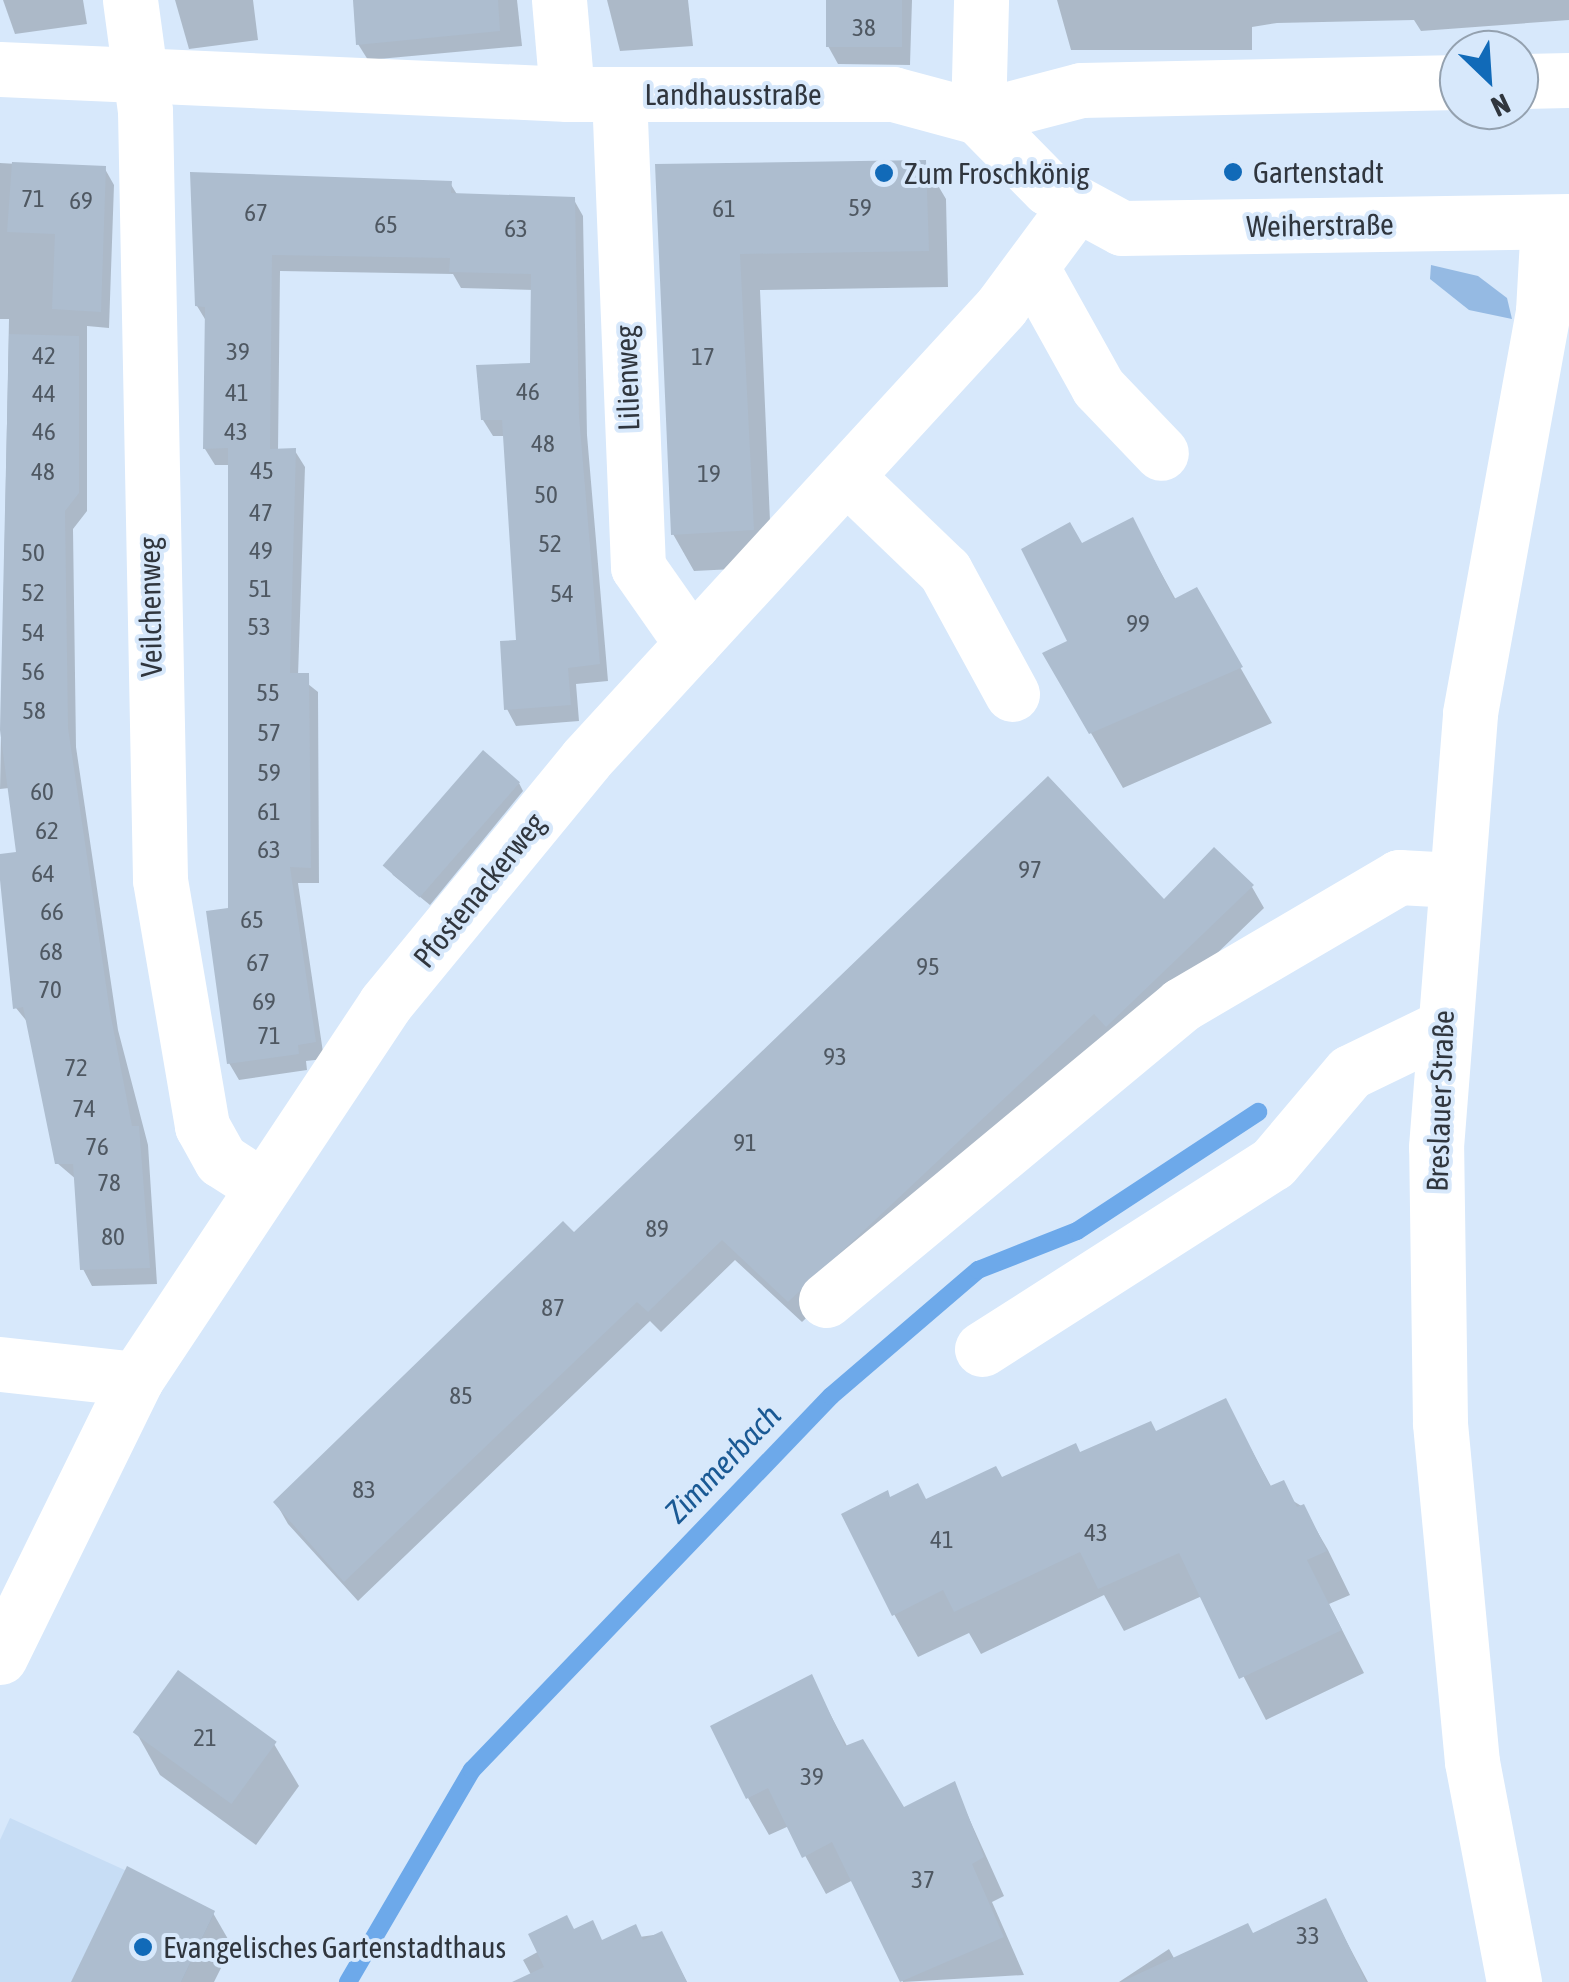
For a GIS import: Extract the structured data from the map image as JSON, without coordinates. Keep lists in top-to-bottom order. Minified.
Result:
{"streets":{"street":["Landhausstraße","Weiherstraße","Lilienweg","Veilchenweg","Pfostenackerweg","Breslauer Straße"]},"crossings":[["Landhausstraße","Weiherstraße"],["Landhausstraße","Lilienweg"],["Landhausstraße","Veilchenweg"],["Weiherstraße","Pfostenackerweg"],["Weiherstraße","Breslauer Straße"],["Lilienweg","Pfostenackerweg"],["Veilchenweg","Pfostenackerweg"]],"water":["Zimmerbach"],"places":["Gartenstadt","Zum Froschkönig","Evangelisches Gartenstadthaus"],"house_numbers":["38","71","69","59","61","67","65","63","39","42","17","46","41","44","46","43","48","45","48","19","50","47","52","49","50","51","52","54","99","53","54","56","55","58","57","59","60","61","62","63","97","64","66","65","68","67","95","70","69","71","93","72","74","91","76","78","89","80","87","85","83","43","41","21","39","37","33"],"north":"bottom right"}
